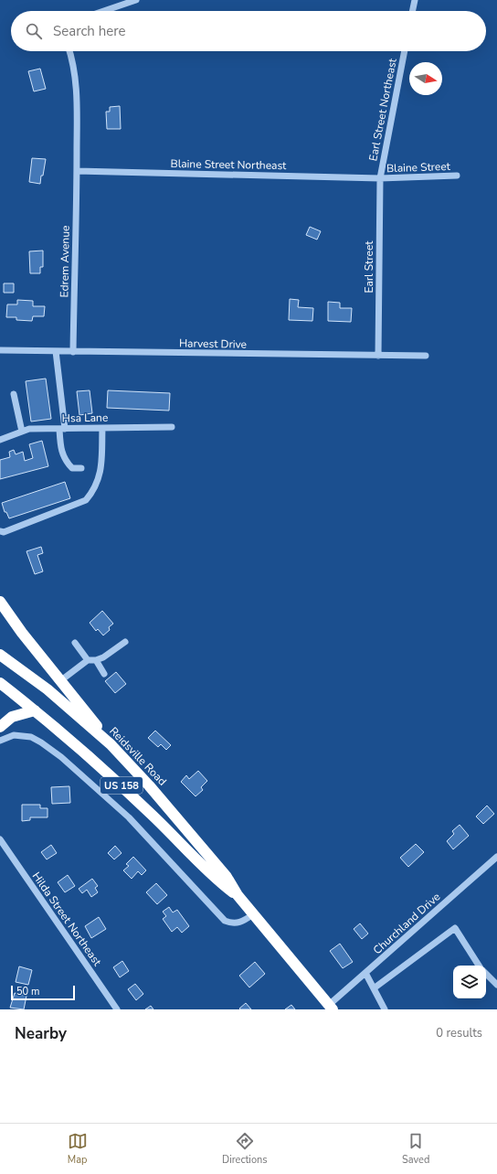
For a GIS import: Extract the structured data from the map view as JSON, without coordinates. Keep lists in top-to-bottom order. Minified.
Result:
{"streets":{"highway":["Reidsville Road","US 158"],"street":["Earl Street Northeast","Blaine Street Northeast","Blaine Street","Edrem Avenue","Earl Street","Harvest Drive","Hsa Lane","Hilda Street Northeast","Churchland Drive"]},"crossings":[["Earl Street Northeast","Blaine Street Northeast"],["Earl Street Northeast","Blaine Street"],["Earl Street Northeast","Earl Street"],["Blaine Street Northeast","Blaine Street"],["Blaine Street Northeast","Edrem Avenue"],["Blaine Street Northeast","Earl Street"],["Blaine Street","Earl Street"],["Edrem Avenue","Harvest Drive"],["Earl Street","Harvest Drive"],["Reidsville Road","Churchland Drive"]],"scale_bar":"50 m","north":"right","page":{"search":"Search here","scale":"50 m","heading":["Nearby","0 results"],"nav":["Map","Directions","Saved"]}}
